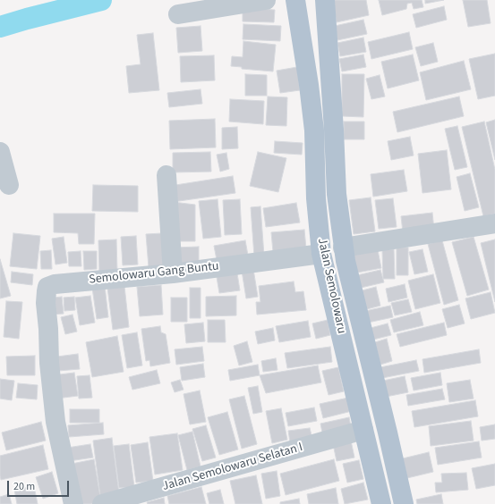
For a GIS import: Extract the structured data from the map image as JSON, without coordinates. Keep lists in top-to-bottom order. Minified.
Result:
{"streets":{"main road":["Jalan Semolowaru"],"street":["Semolowaru Gang Buntu","Jalan Semolowaru Selatan I"]},"crossings":[["Semolowaru Gang Buntu","Jalan Semolowaru"],["Jalan Semolowaru","Jalan Semolowaru Selatan I"]],"scale_bar":"20 m"}
